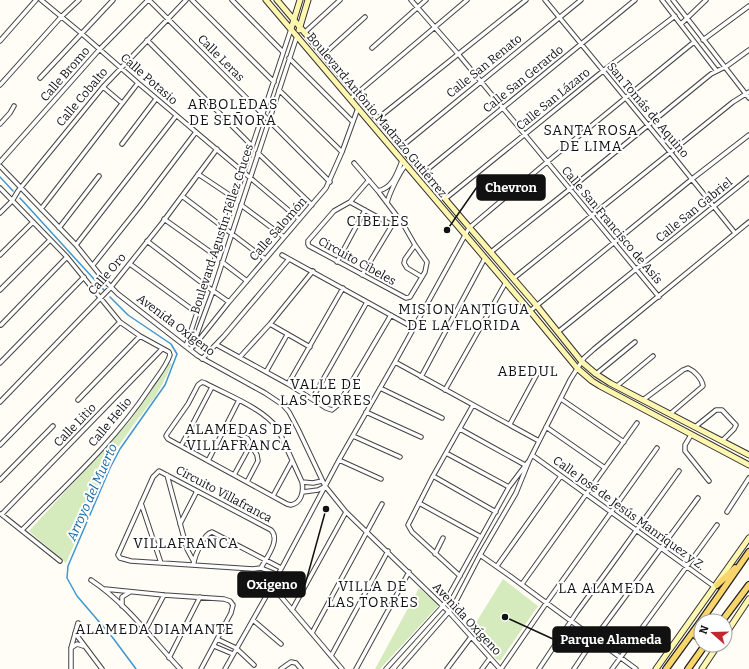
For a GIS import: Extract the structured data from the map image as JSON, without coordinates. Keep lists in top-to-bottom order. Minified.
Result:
{"streets":{"street":["Calle Leras","Calle San Renato","Calle Bromo","Calle Potasio","Calle San Gerardo","Calle Cobalto","Calle San Lázaro","San Tomás de Aquino","Boulevard Antônio Madrazo Gutiérrez","Calle San Gabriel","Calle San Francisco de Asís","Boulevard Agustín Téllez Cruces","Calle Salomón","Circuito Cibeles","Calle Oro","Avenida Oxígeno","Calle Helio","Calle Litio","Circuito Villafranca","Calle José de Jesús Manríquez y Z."]},"crossings":[["Calle Leras","Calle Bromo"],["Calle Leras","Calle Cobalto"],["Calle Leras","Boulevard Agustín Téllez Cruces"],["Calle Leras","Calle Salomón"],["Calle San Renato","San Tomás de Aquino"],["Calle San Renato","Boulevard Antônio Madrazo Gutiérrez"],["Calle San Renato","Calle San Francisco de Asís"],["Calle Bromo","Calle Potasio"],["Calle Potasio","Calle Cobalto"],["Calle Potasio","Boulevard Agustín Téllez Cruces"],["Calle Potasio","Calle Salomón"],["Calle Potasio","Calle Oro"],["Calle San Gerardo","San Tomás de Aquino"],["Calle San Gerardo","Boulevard Antônio Madrazo Gutiérrez"],["Calle San Gerardo","Calle San Francisco de Asís"],["Calle Cobalto","Avenida Oxígeno"],["Calle San Lázaro","San Tomás de Aquino"],["Calle San Lázaro","Boulevard Antônio Madrazo Gutiérrez"],["Calle San Lázaro","Calle San Francisco de Asís"],["San Tomás de Aquino","Calle San Gabriel"],["Boulevard Antônio Madrazo Gutiérrez","Calle San Gabriel"],["Boulevard Antônio Madrazo Gutiérrez","Boulevard Agustín Téllez Cruces"],["Boulevard Antônio Madrazo Gutiérrez","Calle Salomón"],["Calle San Gabriel","Calle San Francisco de Asís"],["Boulevard Agustín Téllez Cruces","Calle Salomón"],["Boulevard Agustín Téllez Cruces","Avenida Oxígeno"],["Calle Salomón","Avenida Oxígeno"],["Calle Oro","Avenida Oxígeno"],["Calle Helio","Calle Litio"]],"districts":["ARBOLEDAS DE SEÑORA","SANTA ROSA DE LIMA","CIBELES","MISION ANTIGUA DE LA FLORIDA","ABEDUL","VALLE DE LAS TORRES","ALAMEDAS DE VILLAFRANCA","VILLAFRANCA","VILLA DE LAS TORRES","LA ALAMEDA","ALAMEDA DIAMANTE"],"water":["Arroyo del Muerto"],"places":["Chevron","Oxigeno","Parque Alameda"],"north":"left"}
